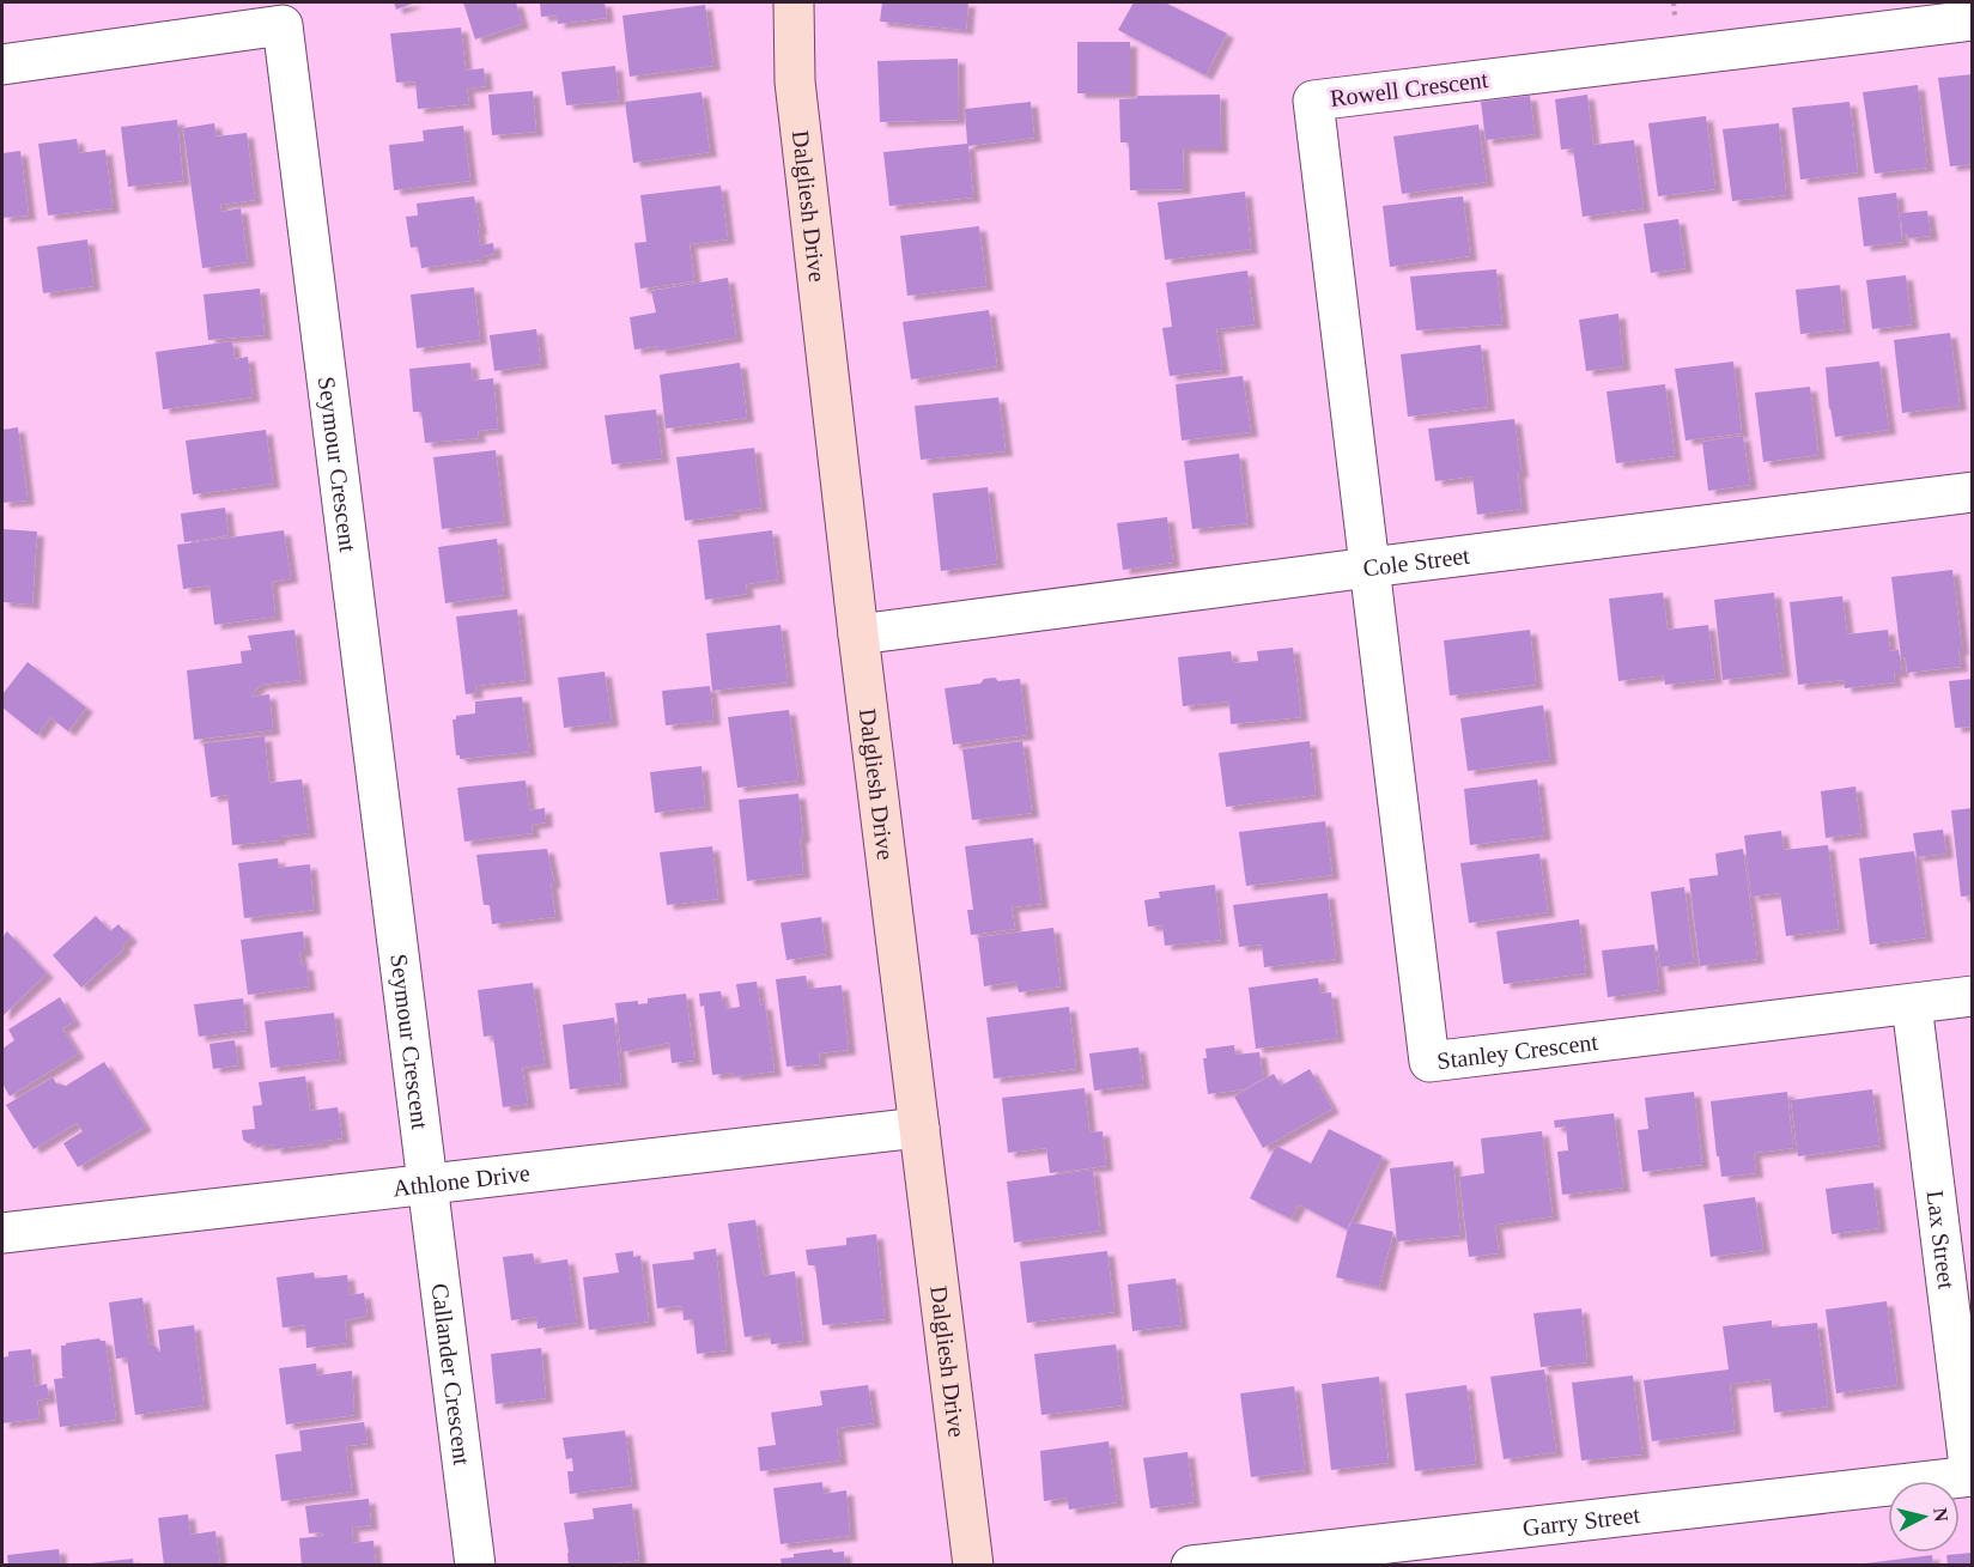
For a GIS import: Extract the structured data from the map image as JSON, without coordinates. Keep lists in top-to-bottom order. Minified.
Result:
{"streets":{"street":["Rowell Crescent","Dalgliesh Drive","Seymour Crescent","Cole Street","Stanley Crescent","Athlone Drive","Lax Street","Callander Crescent","Garry Street"]},"crossings":[["Rowell Crescent","Cole Street"],["Rowell Crescent","Stanley Crescent"],["Dalgliesh Drive","Cole Street"],["Dalgliesh Drive","Athlone Drive"],["Seymour Crescent","Athlone Drive"],["Seymour Crescent","Callander Crescent"],["Cole Street","Stanley Crescent"],["Stanley Crescent","Lax Street"],["Athlone Drive","Callander Crescent"],["Lax Street","Garry Street"]],"north":"right"}
